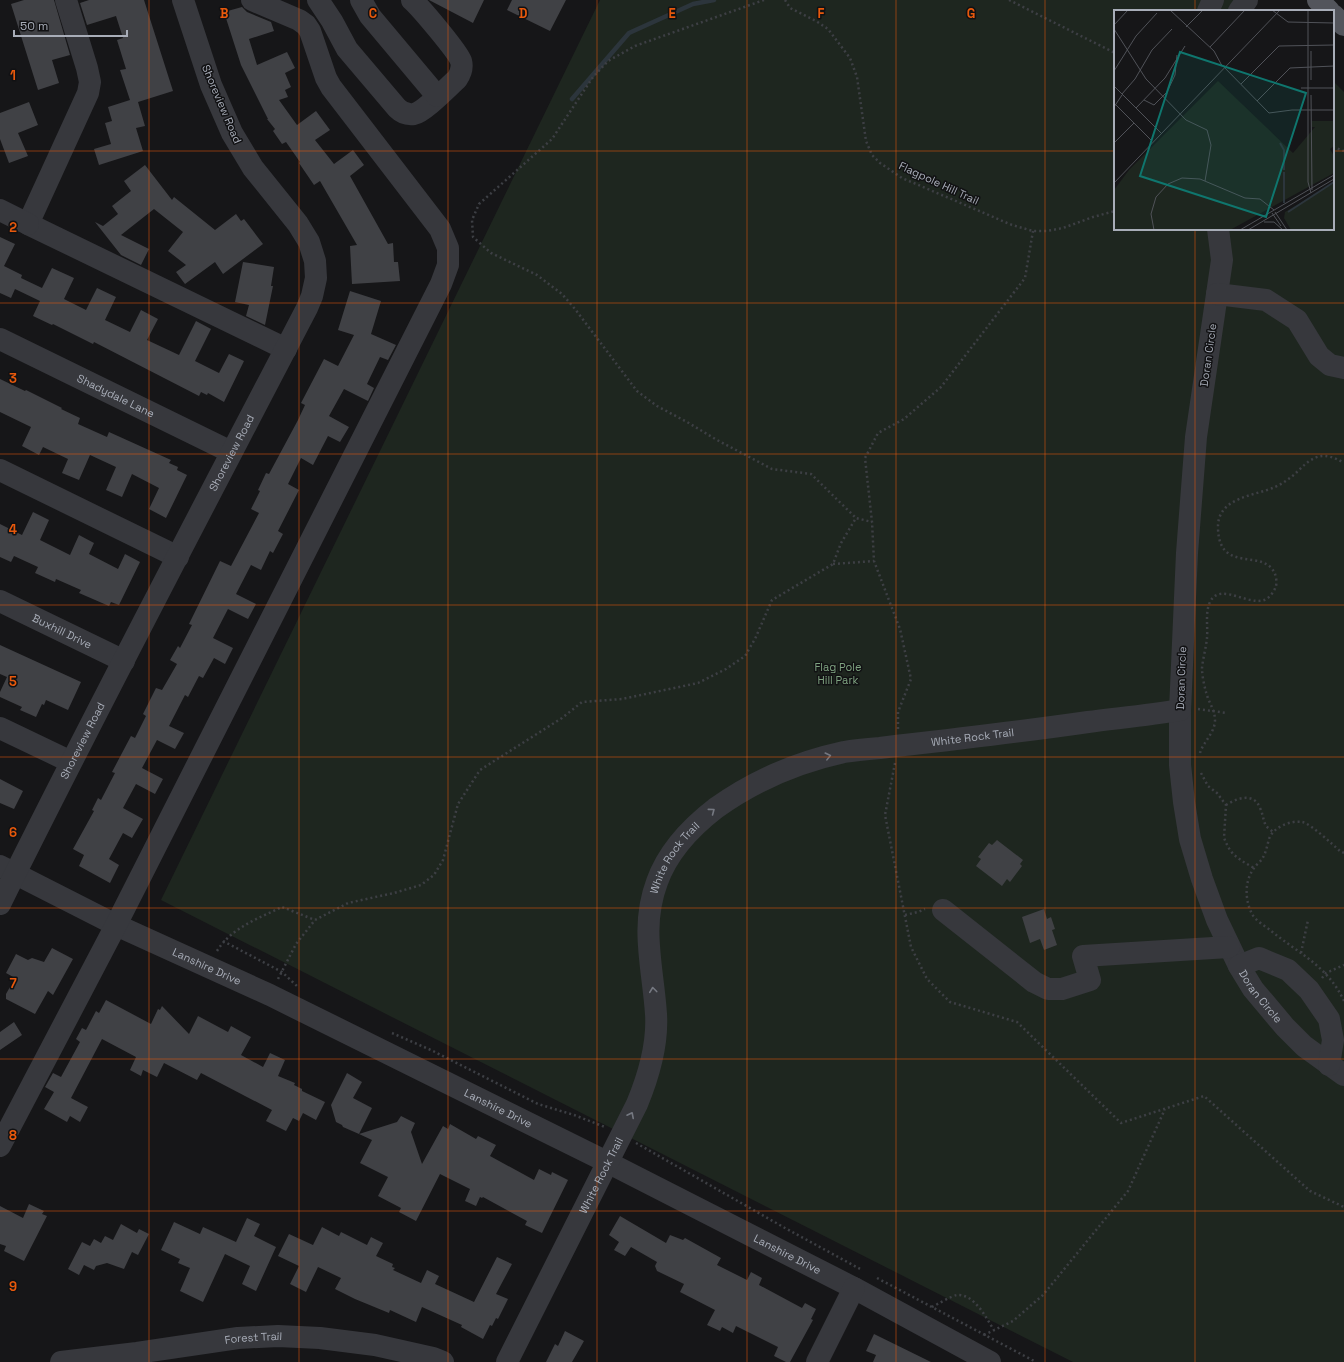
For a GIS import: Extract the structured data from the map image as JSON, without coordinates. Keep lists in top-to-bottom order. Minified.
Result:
{"streets":{"street":["Shoreview Road","Doran Circle","Shadydale Lane","Buxhill Drive","White Rock Trail","Lanshire Drive","Forest Trail"],"path":["Flagpole Hill Trail"]},"crossings":[["Shoreview Road","Shadydale Lane"],["Shoreview Road","Buxhill Drive"],["Shoreview Road","Lanshire Drive"],["Doran Circle","White Rock Trail"],["White Rock Trail","Lanshire Drive"]],"one_way":["White Rock Trail"],"parks":["Flag Pole Hill Park"],"scale_bar":"50 m","grid":{"columns":["B","C","D","E","F","G"],"rows":["1","2","3","4","5","6","7","8","9"]}}
